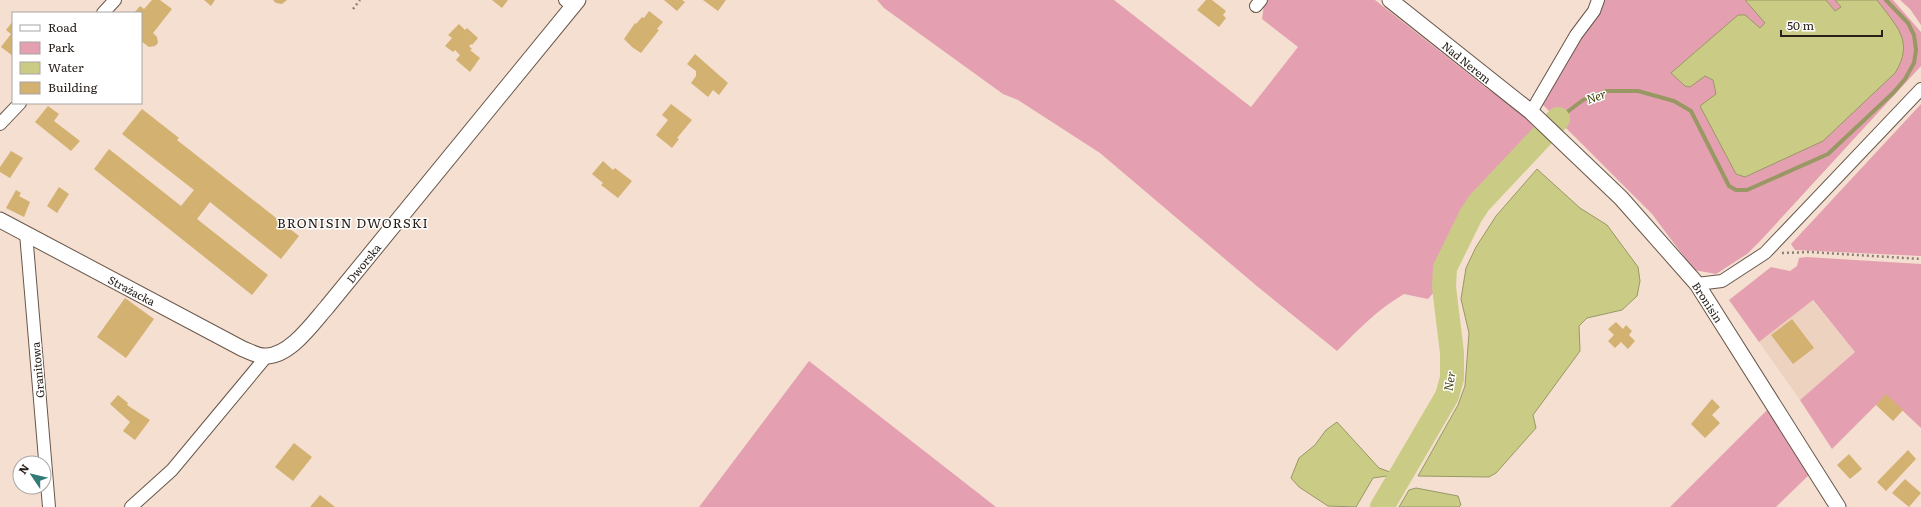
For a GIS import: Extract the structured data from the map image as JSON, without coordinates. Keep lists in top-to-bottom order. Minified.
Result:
{"streets":{"street":["Nad Nerem","Dworska","Strażacka","Bronisin","Granitowa"]},"crossings":[["Nad Nerem","Bronisin"],["Dworska","Strażacka"],["Strażacka","Granitowa"]],"districts":["BRONISIN DWORSKI"],"water":["Ner"],"legend":["Road","Park","Water","Building"],"scale_bar":"50 m","north":"top left"}
